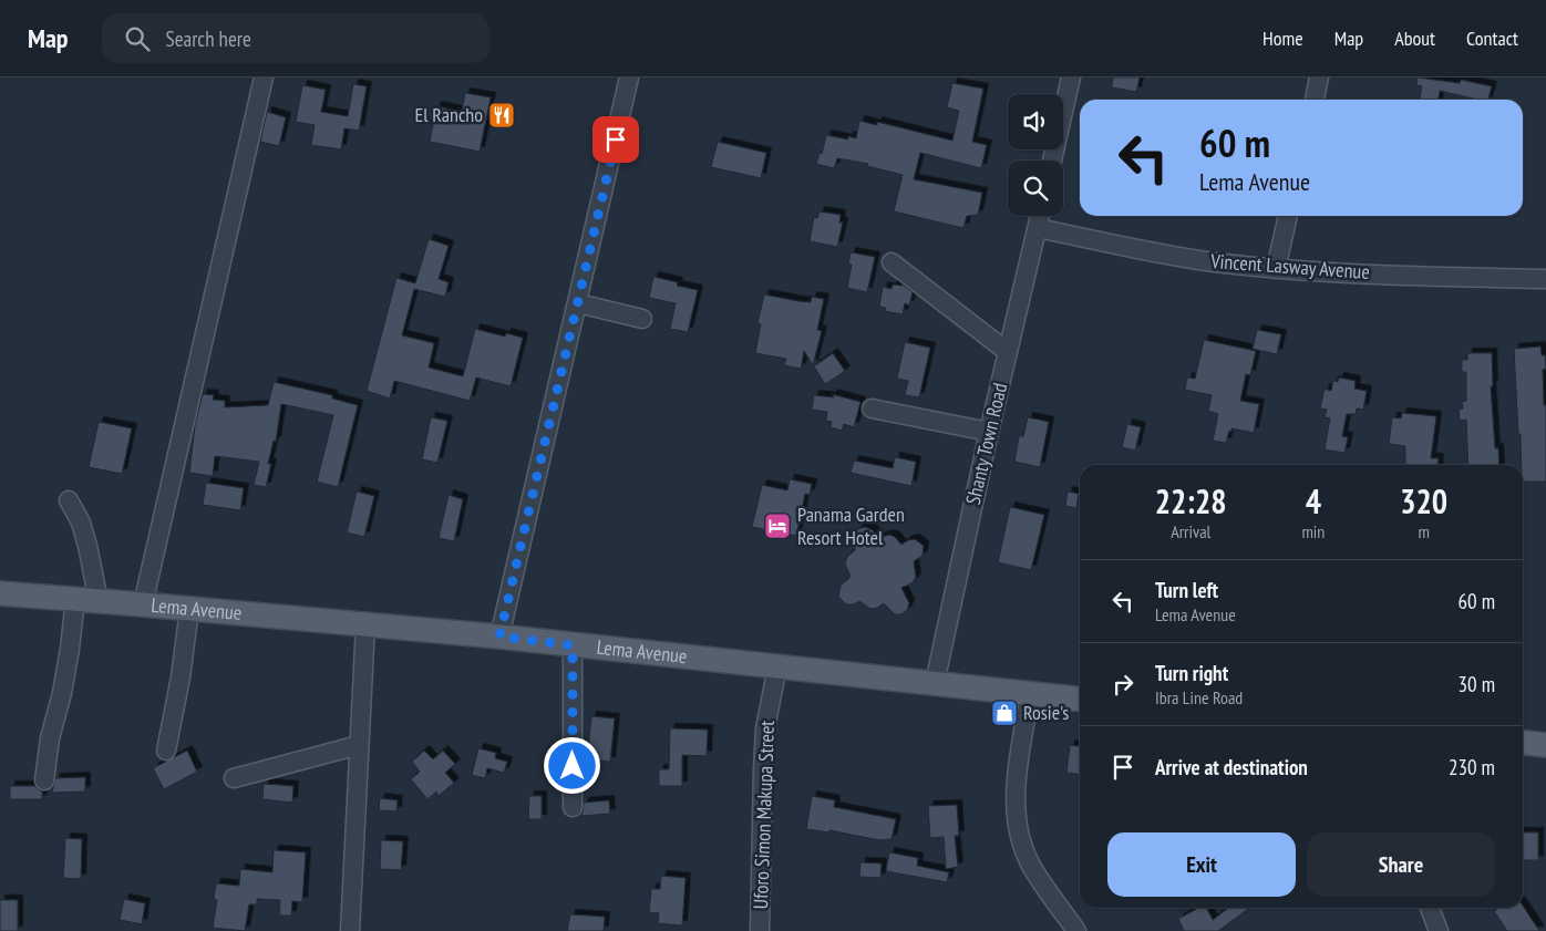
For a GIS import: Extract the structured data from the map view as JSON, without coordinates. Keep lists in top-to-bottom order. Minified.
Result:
{"streets":{"main road":["Lema Avenue"],"street":["Vincent Lasway Avenue","Shanty Town Road","Uforo Simon Makupa Street"]},"crossings":[["Vincent Lasway Avenue","Shanty Town Road"],["Shanty Town Road","Lema Avenue"],["Lema Avenue","Uforo Simon Makupa Street"]],"places":{"restaurant":["El Rancho"],"hotel":["Panama Garden Resort Hotel"],"shop":["Rosie's"]},"page":{"header":"Map","search":"Search here","nav":["Home","Map","About","Contact"],"turn":["60 m","Lema Avenue"],"eta":["22:28","Arrival","4","min","320","m"],"list":[{"name":"Turn left","note":"Lema Avenue","value":"60 m"},{"name":"Turn right","note":"Ibra Line Road","value":"30 m"},{"name":"Arrive at destination","value":"230 m"}],"buttons":["Exit","Share"]}}
